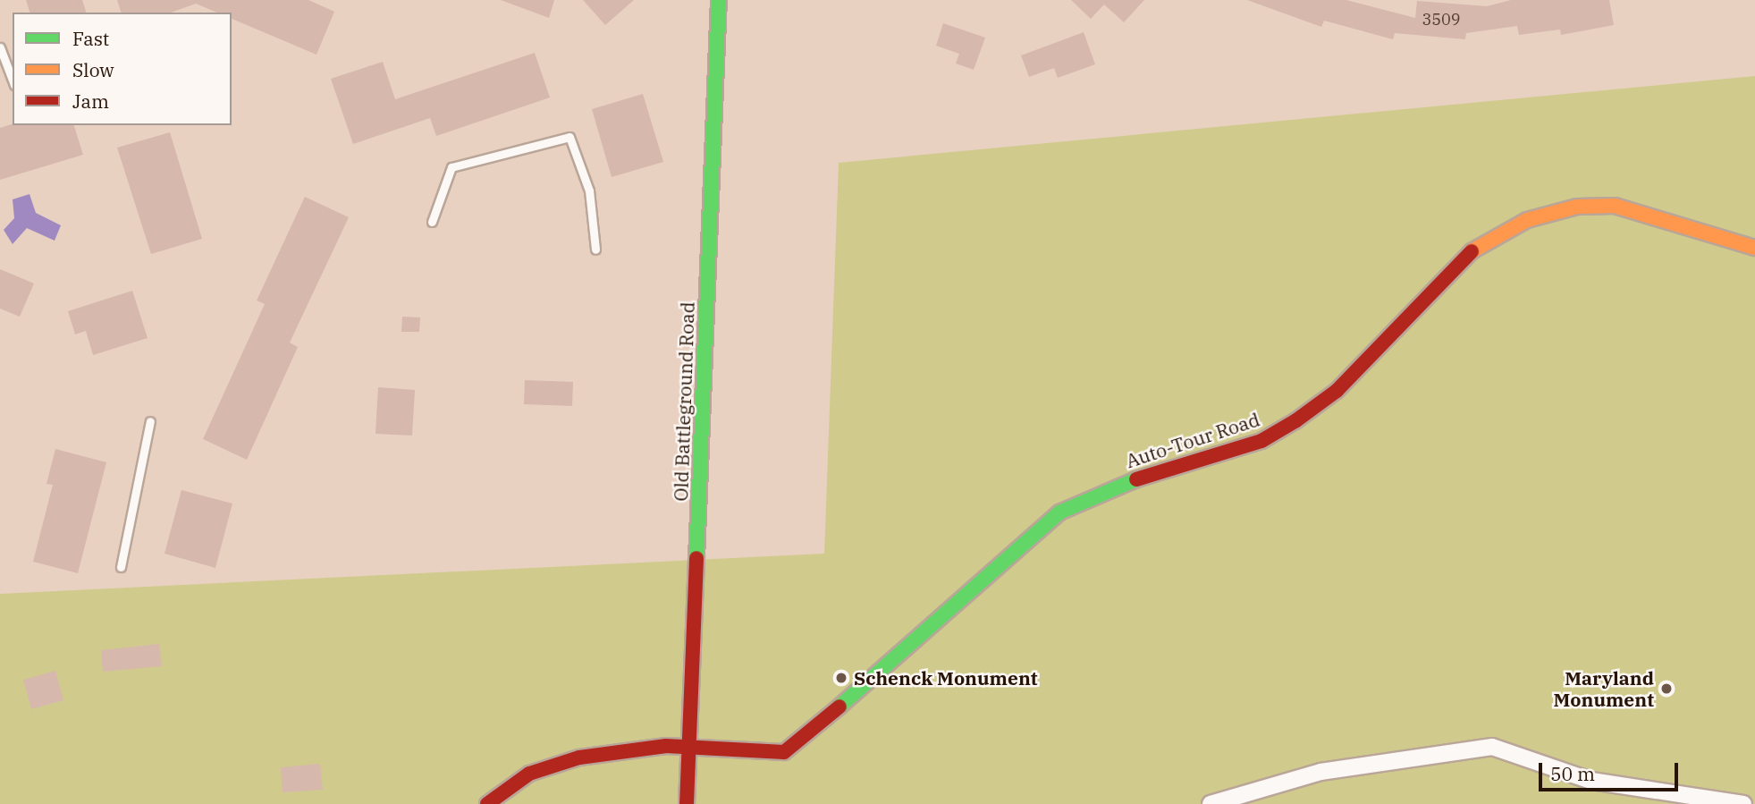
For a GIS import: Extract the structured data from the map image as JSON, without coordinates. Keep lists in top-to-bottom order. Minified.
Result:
{"streets":{"street":["Old Battleground Road","Auto-Tour Road"]},"crossings":[["Old Battleground Road","Auto-Tour Road"]],"places":["Schenck Monument","Maryland Monument"],"house_numbers":["3509"],"legend":["Fast","Slow","Jam"],"scale_bar":"50 m"}
